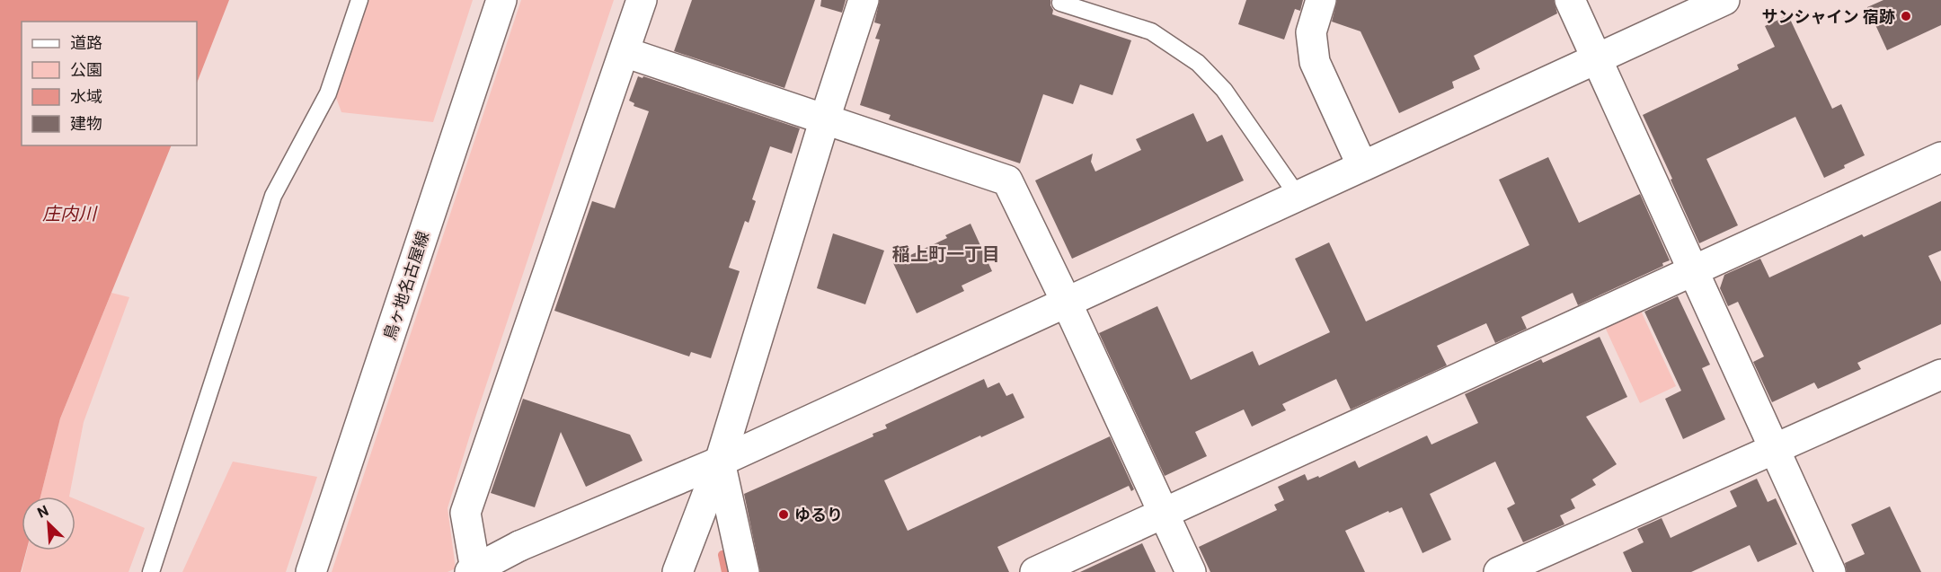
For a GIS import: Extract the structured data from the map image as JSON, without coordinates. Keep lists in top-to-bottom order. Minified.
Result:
{"streets":{"street":["鳥ヶ地名古屋線"]},"districts":["稲上町一丁目"],"water":["庄内川"],"places":["サンシャイン 宿跡","ゆるり"],"legend":["道路","公園","水域","建物"],"north":"top left"}
